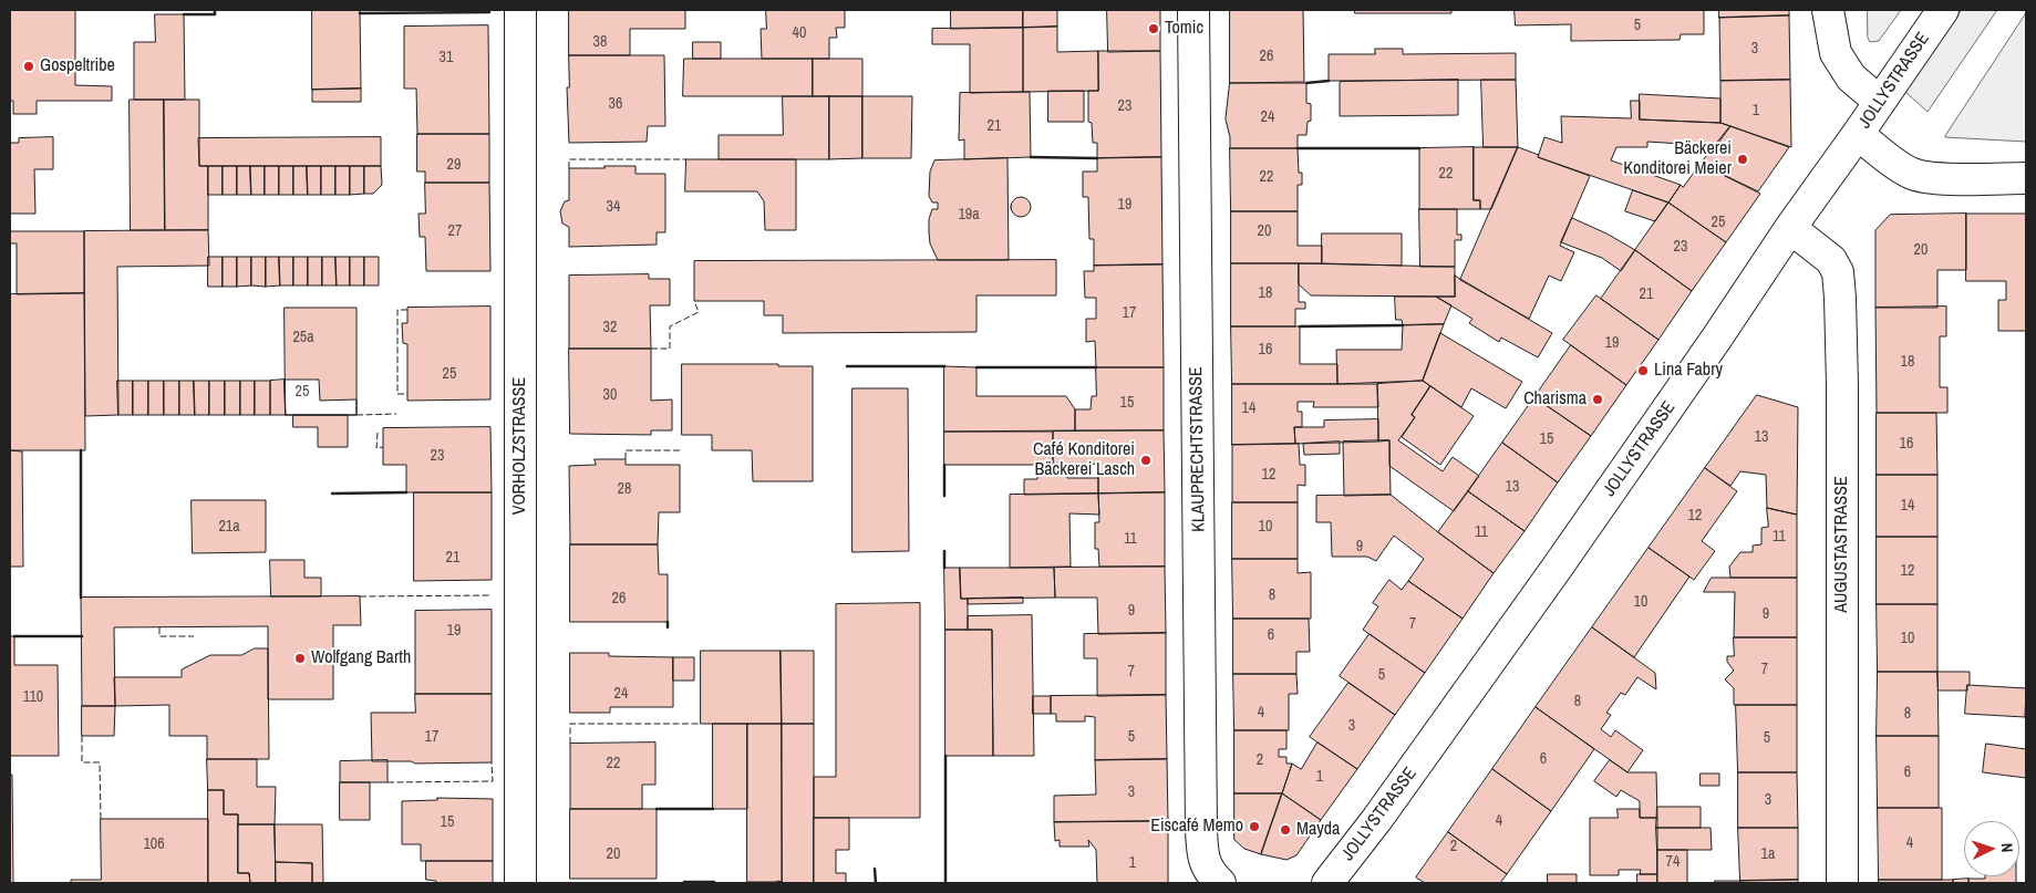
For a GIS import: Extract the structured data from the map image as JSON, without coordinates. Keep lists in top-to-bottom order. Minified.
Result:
{"streets":{"street":["JOLLYSTRASSE","VORHOLZSTRASSE","KLAUPRECHTSTRASSE","AUGUSTASTRASSE"]},"crossings":[["JOLLYSTRASSE","AUGUSTASTRASSE"]],"places":["Tomic","Gospeltribe","Bäckerei Konditorei Meier","Lina Fabry","Charisma","Café Konditorei Bäckerei Lasch","Wolfgang Barth","Eiscafé Memo","Mayda"],"house_numbers":["5","40","38","3","26","31","36","23","1","24","21","29","22","22","19","34","19a","25","27","20","23","20","18","21","17","32","25a","19","16","18","25","25","30","15","14","13","15","16","23","12","13","28","14","12","21a","10","11","11","11","9","21","12","8","26","10","9","9","7","19","6","10","7","7","5","24","110","8","4","8","3","17","5","5","6","2","22","6","1","3","3","4","15","4","106","2","20","1a","74","1"],"north":"right"}
